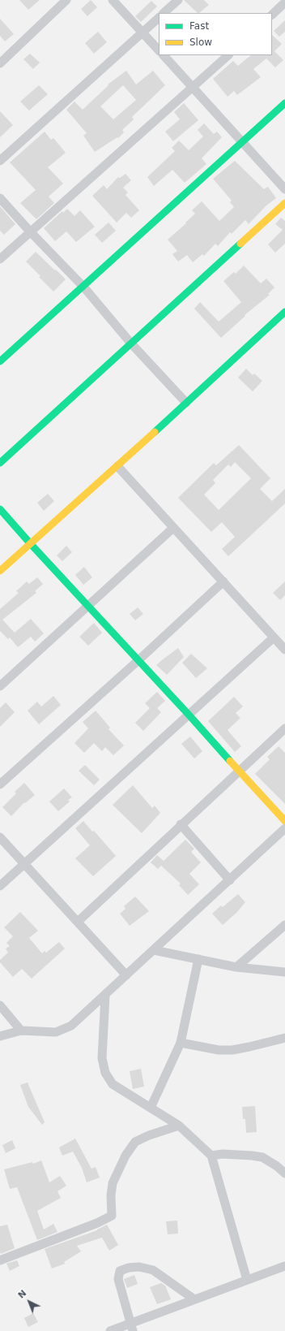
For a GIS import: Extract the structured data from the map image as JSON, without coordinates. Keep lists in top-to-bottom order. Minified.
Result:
{"legend":["Fast","Slow"],"north":"top left"}
